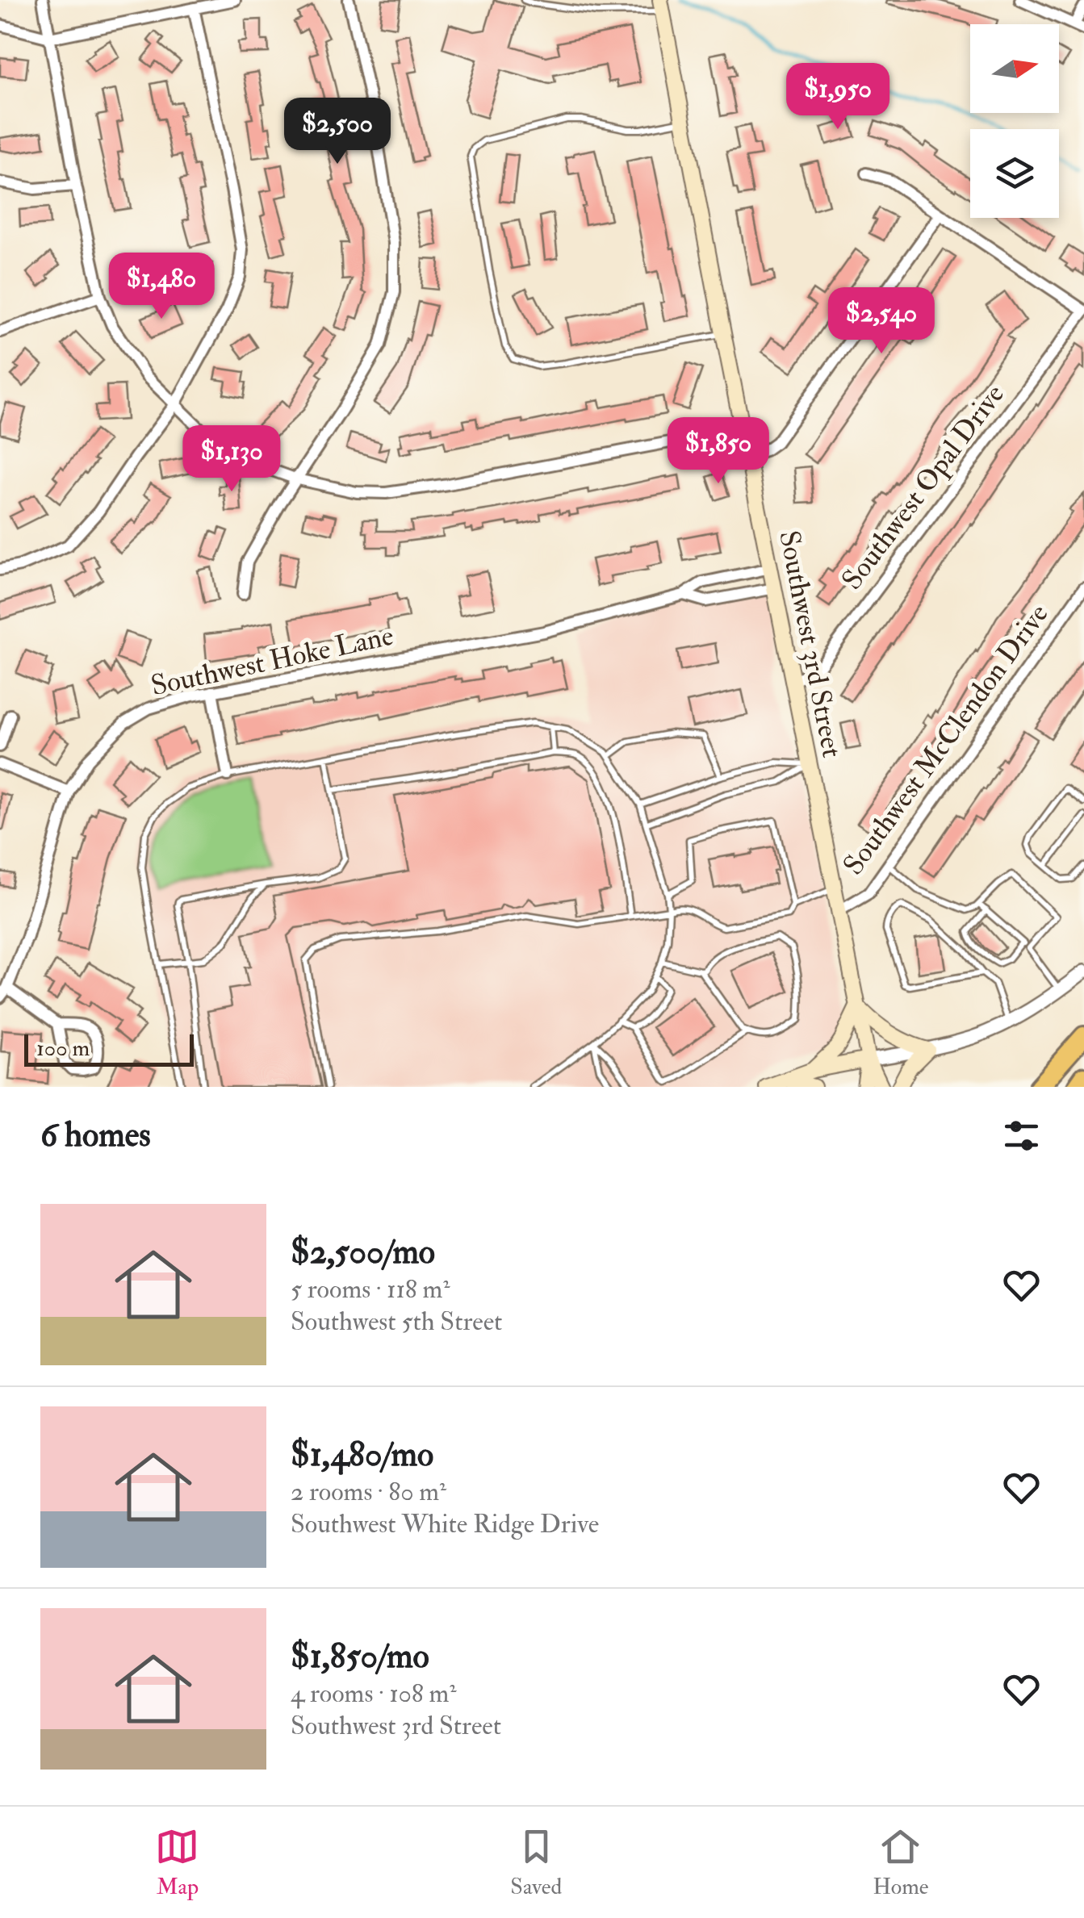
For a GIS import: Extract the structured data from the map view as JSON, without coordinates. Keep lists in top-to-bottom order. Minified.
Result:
{"streets":{"main road":["Southwest 3rd Street"],"street":["Southwest Opal Drive","Southwest Hoke Lane","Southwest McClendon Drive"]},"crossings":[["Southwest Opal Drive","Southwest 3rd Street"],["Southwest 3rd Street","Southwest Hoke Lane"],["Southwest 3rd Street","Southwest McClendon Drive"]],"scale_bar":"100 m","north":"right","page":{"price":["$1,950","$2,500","$1,480","$2,540","$1,850","$1,130"],"scale":"100 m","heading":"6 homes","list":[{"name":"$2,500/mo","note":"5 rooms · 118 m² · Southwest 5th Street"},{"name":"$1,480/mo","note":"2 rooms · 80 m² · Southwest White Ridge Drive"},{"name":"$1,850/mo","note":"4 rooms · 108 m² · Southwest 3rd Street"}],"tabs":["Map","Saved","Home"]}}
